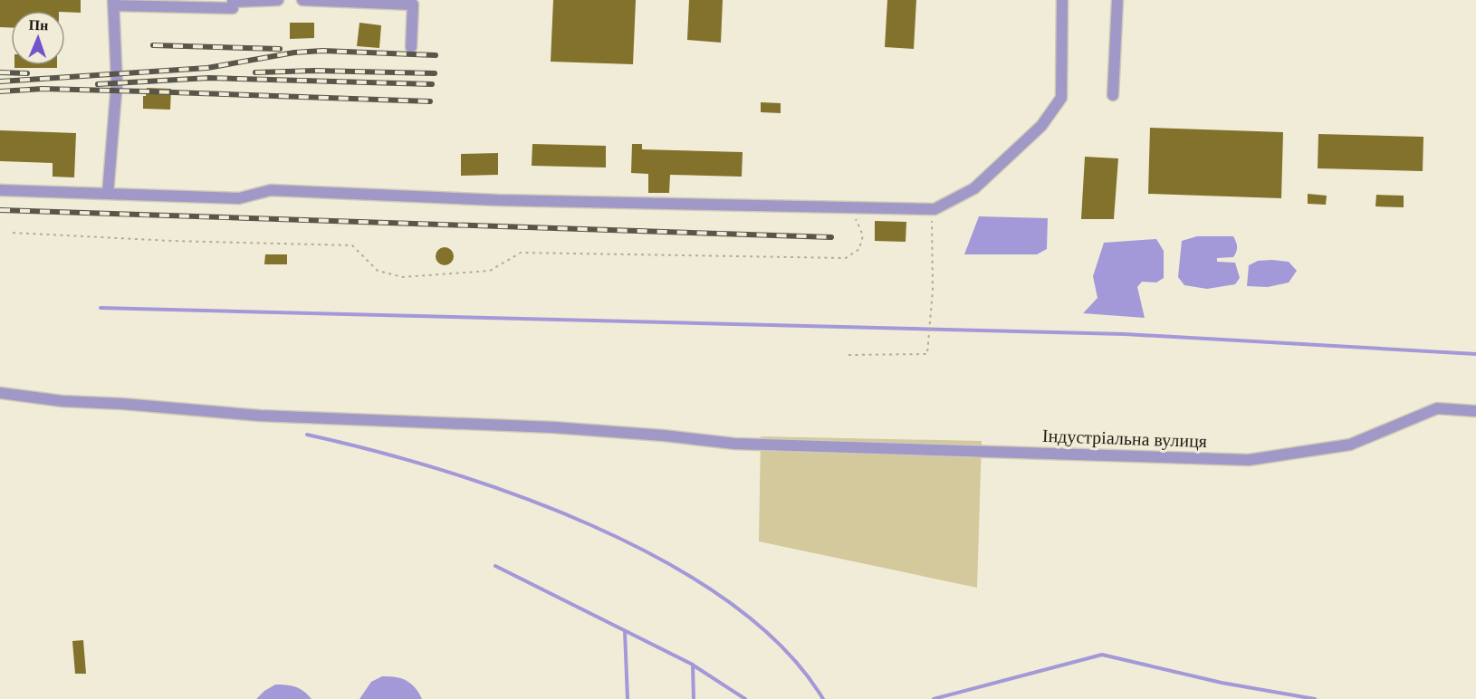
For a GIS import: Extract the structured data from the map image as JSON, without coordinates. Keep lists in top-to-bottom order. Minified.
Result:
{"streets":{"street":["Індустріальна вулиця"]},"north":"top"}
